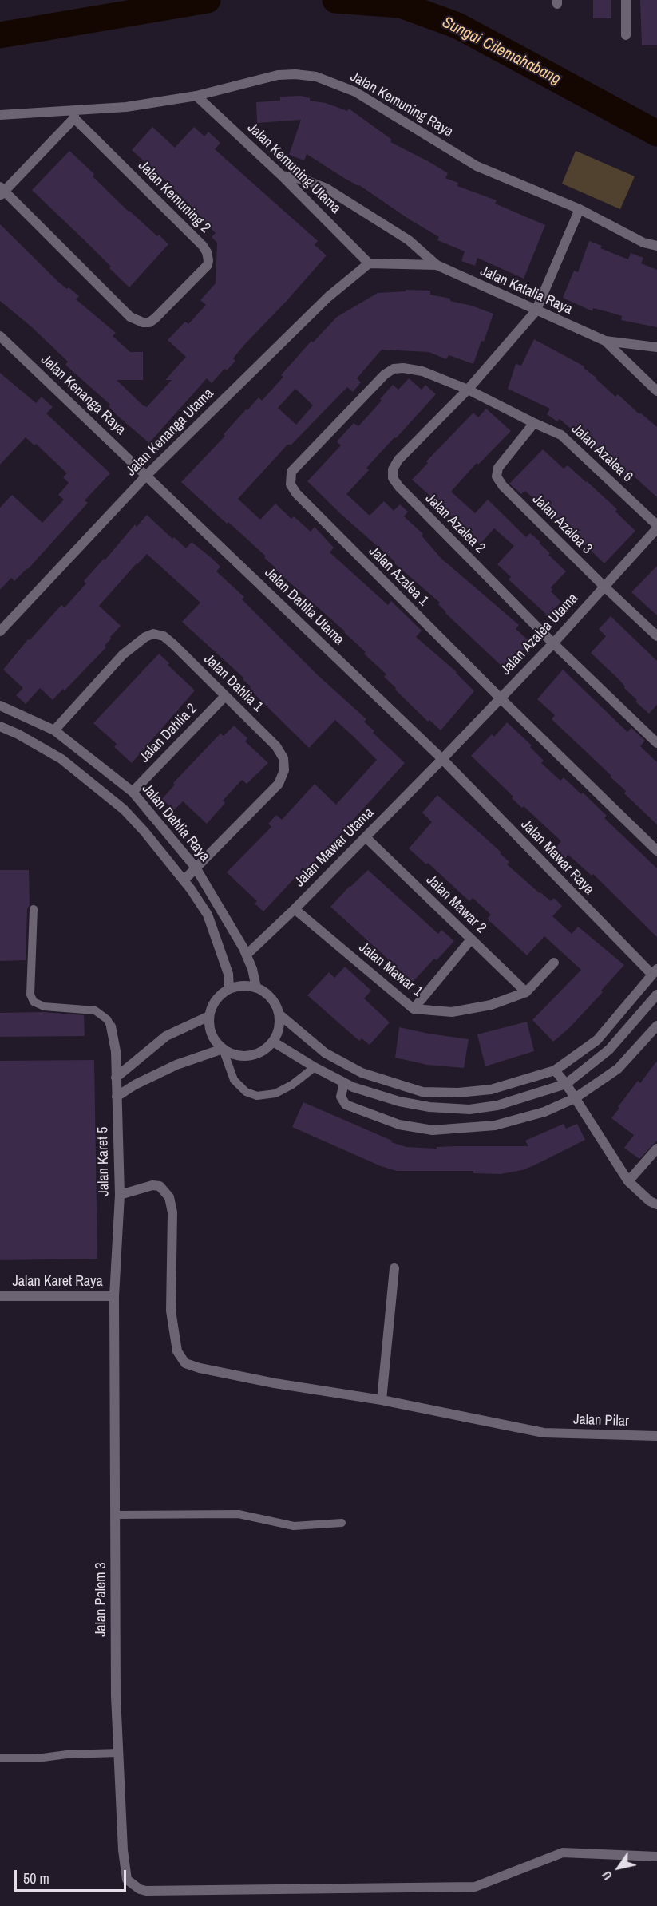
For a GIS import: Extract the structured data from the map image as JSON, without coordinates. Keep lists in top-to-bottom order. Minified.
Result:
{"streets":{"street":["Jalan Kemuning Raya","Jalan Kemuning Utama","Jalan Kemuning 2","Jalan Katalia Raya","Jalan Kenanga Raya","Jalan Kenanga Utama","Jalan Azalea 6","Jalan Azalea 2","Jalan Azalea 3","Jalan Azalea 1","Jalan Dahlia Utama","Jalan Azalea Utama","Jalan Dahlia 1","Jalan Dahlia 2","Jalan Dahlia Raya","Jalan Mawar Utama","Jalan Mawar Raya","Jalan Mawar 2","Jalan Mawar 1","Jalan Karet 5","Jalan Karet Raya","Jalan Pilar","Jalan Palem 3"]},"crossings":[["Jalan Kemuning Raya","Jalan Kemuning Utama"],["Jalan Kemuning Raya","Jalan Kemuning 2"],["Jalan Kemuning Raya","Jalan Azalea 2"],["Jalan Kemuning Utama","Jalan Katalia Raya"],["Jalan Kemuning Utama","Jalan Kenanga Utama"],["Jalan Katalia Raya","Jalan Kenanga Utama"],["Jalan Katalia Raya","Jalan Azalea 2"],["Jalan Kenanga Raya","Jalan Kenanga Utama"],["Jalan Kenanga Raya","Jalan Dahlia Utama"],["Jalan Kenanga Utama","Jalan Dahlia Utama"],["Jalan Azalea 6","Jalan Azalea 2"],["Jalan Azalea 6","Jalan Azalea 3"],["Jalan Azalea 6","Jalan Azalea 1"],["Jalan Azalea 6","Jalan Azalea Utama"],["Jalan Azalea 2","Jalan Azalea 1"],["Jalan Azalea 2","Jalan Azalea Utama"],["Jalan Azalea 3","Jalan Azalea Utama"],["Jalan Azalea 1","Jalan Azalea Utama"],["Jalan Dahlia Utama","Jalan Azalea Utama"],["Jalan Dahlia Utama","Jalan Mawar Utama"],["Jalan Dahlia Utama","Jalan Mawar Raya"],["Jalan Azalea Utama","Jalan Mawar Utama"],["Jalan Azalea Utama","Jalan Mawar Raya"],["Jalan Dahlia 1","Jalan Dahlia 2"],["Jalan Dahlia 1","Jalan Dahlia Raya"],["Jalan Dahlia 2","Jalan Dahlia Raya"],["Jalan Dahlia Raya","Jalan Mawar Utama"],["Jalan Mawar Utama","Jalan Mawar Raya"],["Jalan Mawar Utama","Jalan Mawar 2"],["Jalan Mawar Utama","Jalan Mawar 1"],["Jalan Mawar 2","Jalan Mawar 1"],["Jalan Karet 5","Jalan Karet Raya"],["Jalan Karet 5","Jalan Pilar"],["Jalan Karet 5","Jalan Palem 3"],["Jalan Karet Raya","Jalan Palem 3"]],"water":["Sungai Cilemahabang"],"scale_bar":"50 m","north":"bottom left"}
